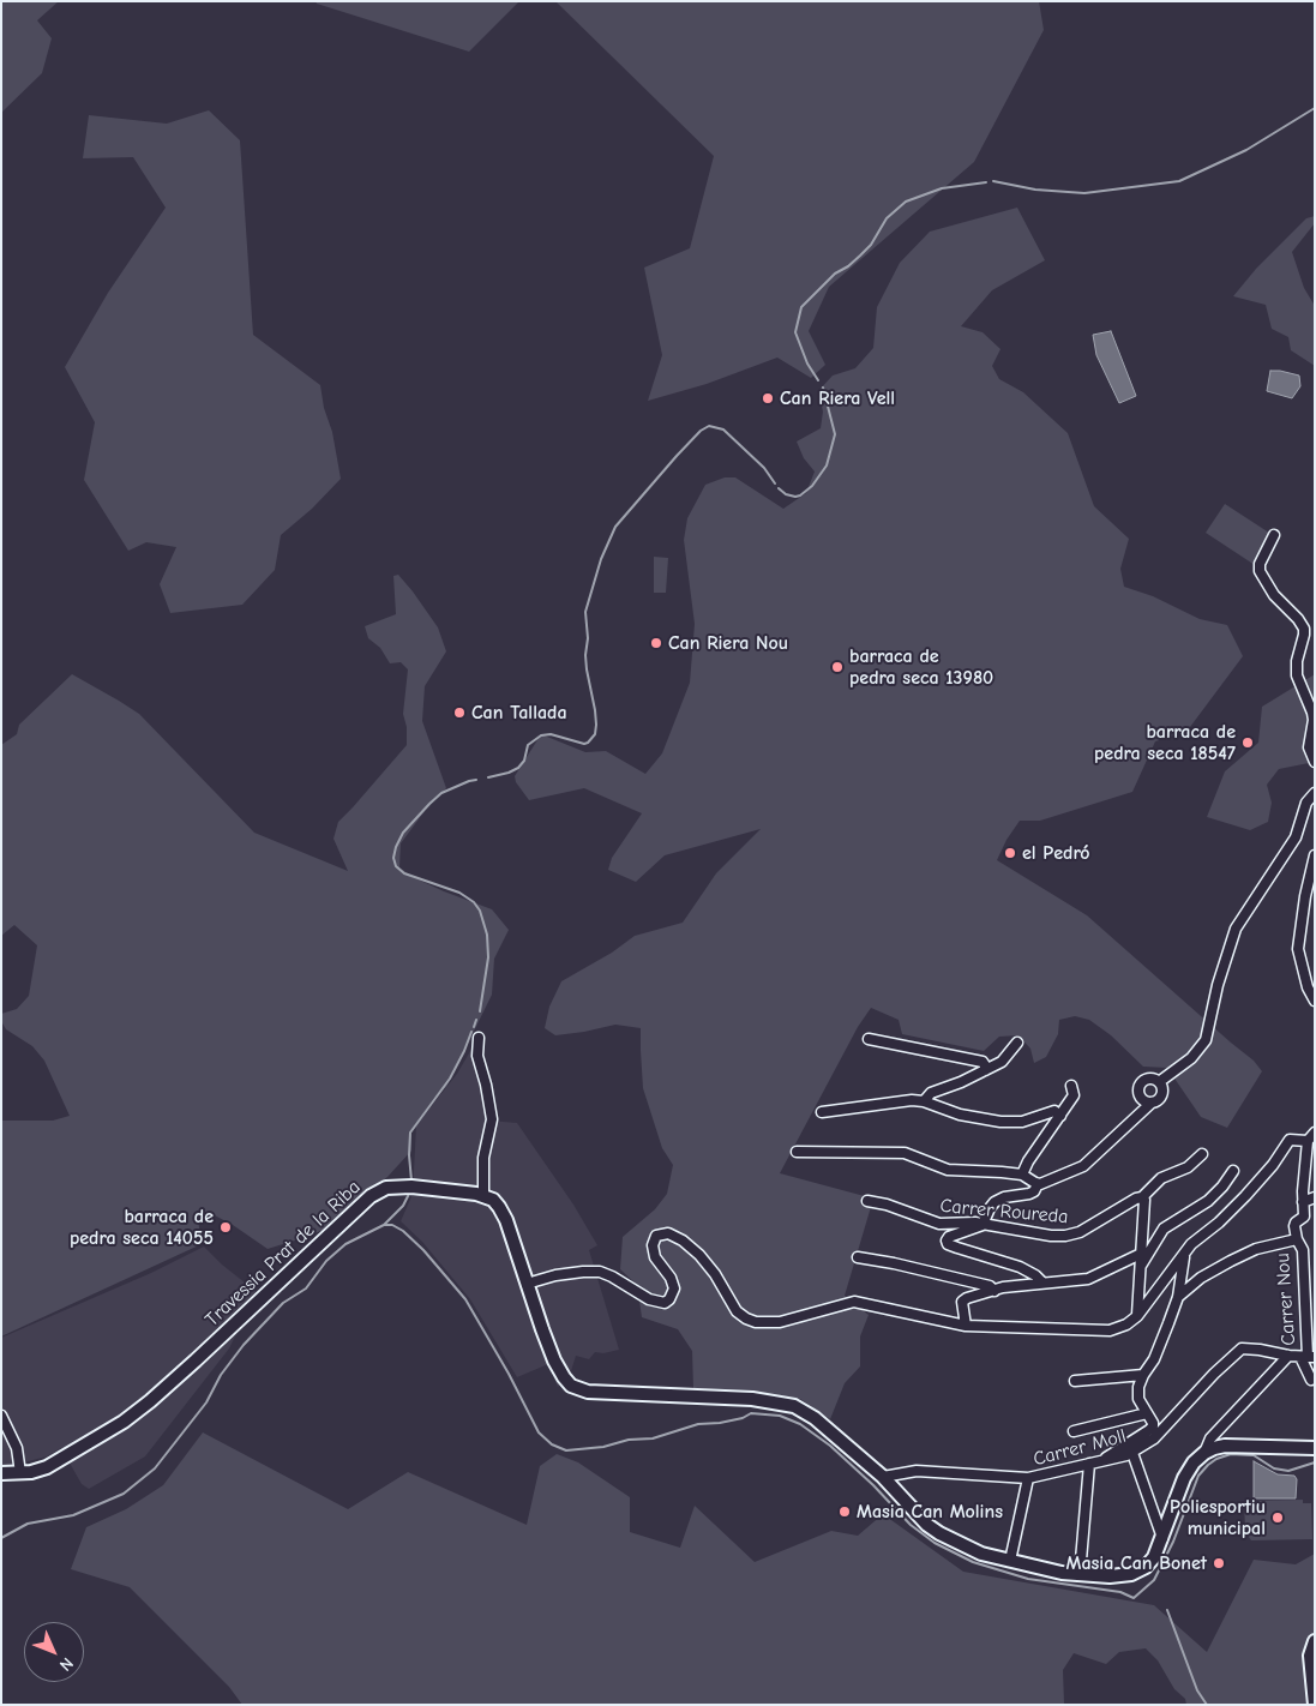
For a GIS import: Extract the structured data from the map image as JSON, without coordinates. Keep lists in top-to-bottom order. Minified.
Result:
{"streets":{"street":["Carrer Roureda","Travessia Prat de la Riba","Carrer Nou","Carrer Moll"]},"crossings":[["Carrer Nou","Carrer Moll"]],"places":["Can Riera Vell","Can Riera Nou","barraca de pedra seca 13980","Can Tallada","barraca de pedra seca 18547","el Pedró","barraca de pedra seca 14055","Masia Can Molins","Poliesportiu municipal","Masia Can Bonet"],"north":"bottom right"}
